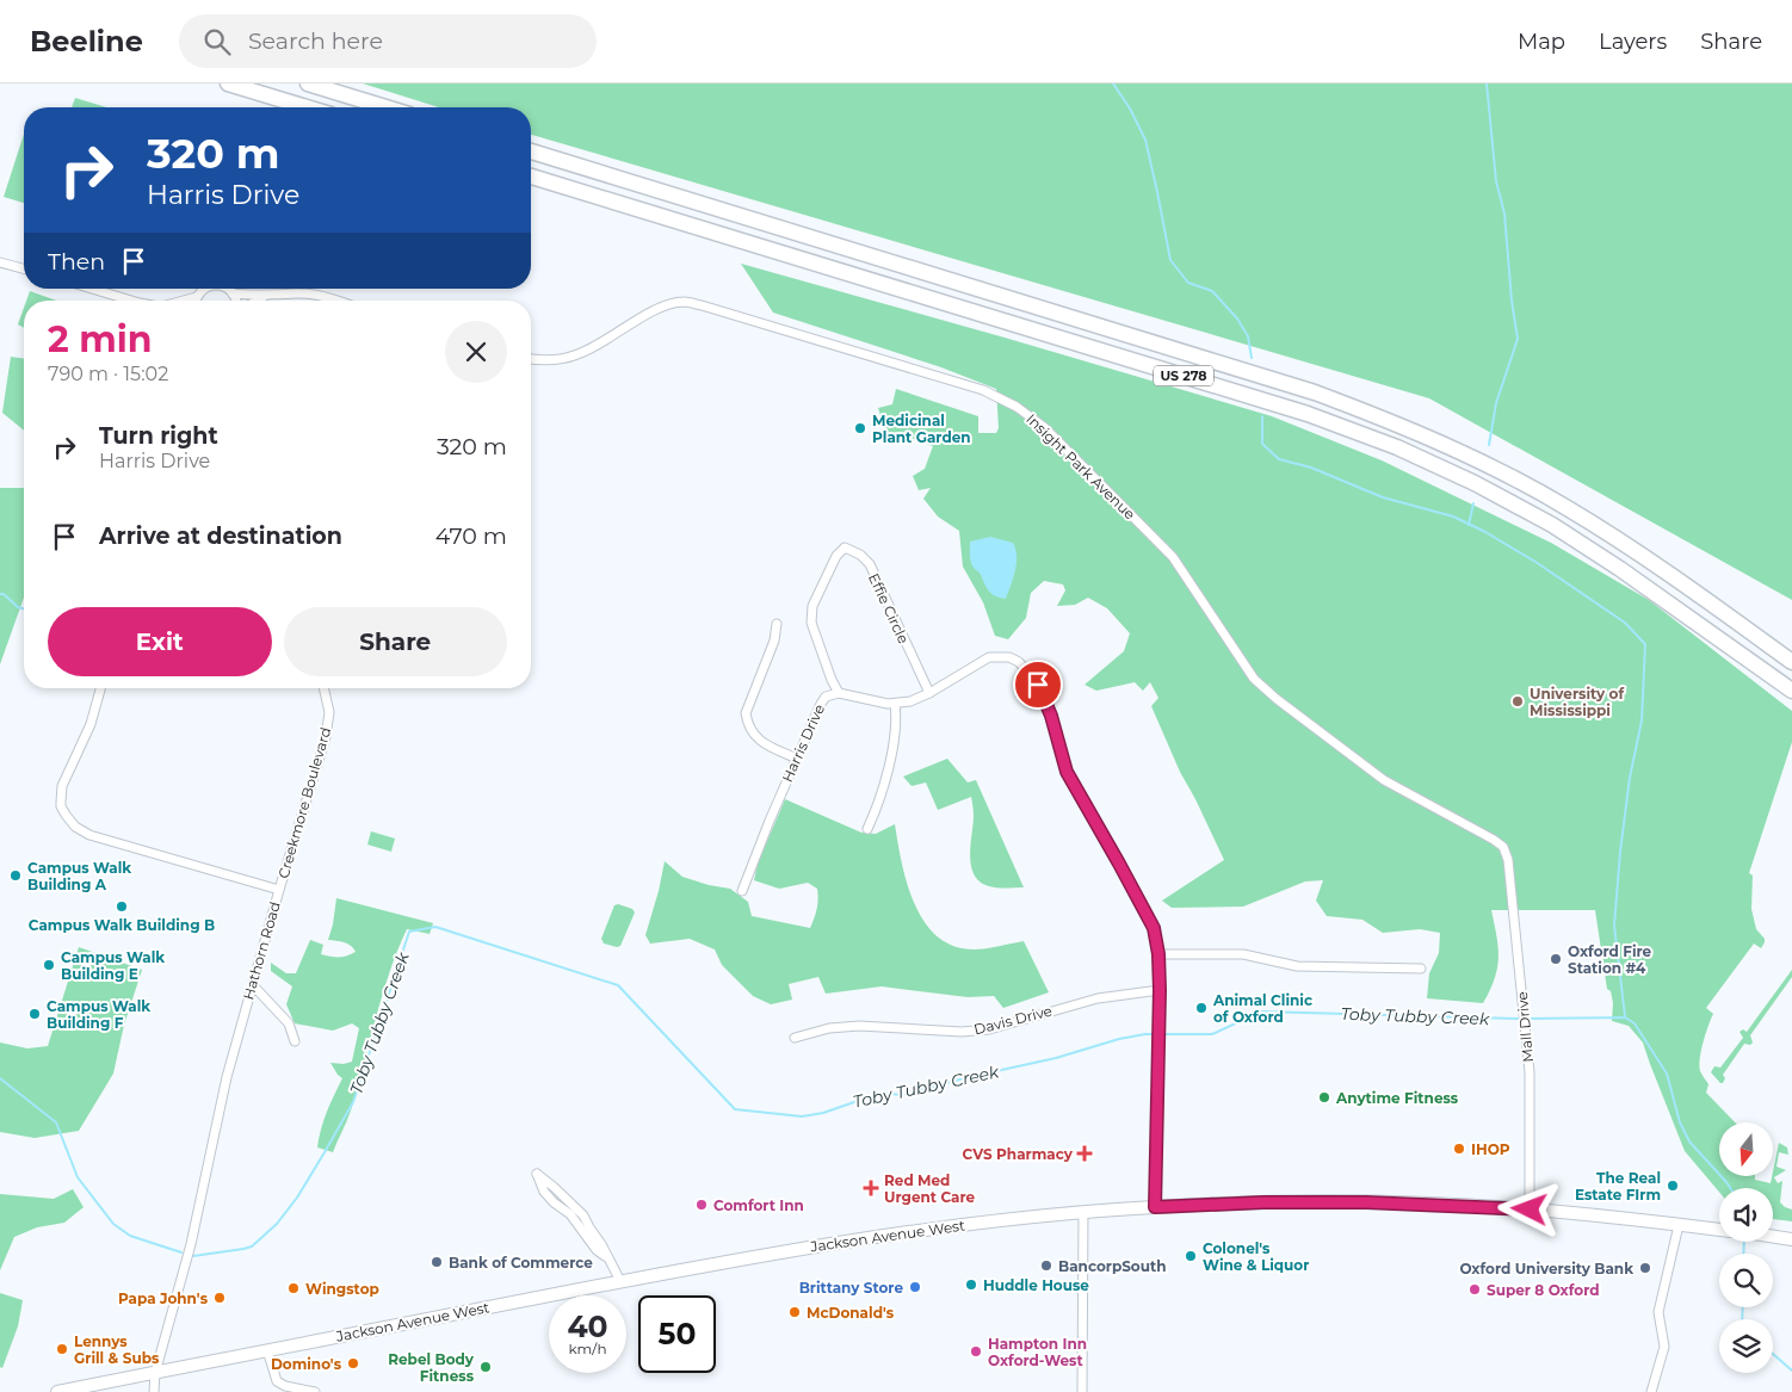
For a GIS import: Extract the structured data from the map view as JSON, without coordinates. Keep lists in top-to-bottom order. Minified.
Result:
{"streets":{"highway":["US 278"],"main road":["Jackson Avenue West"],"street":["Insight Park Avenue","Effie Circle","Harris Drive","Creekmore Boulevard","Hathorn Road","Davis Drive","Mall Drive"]},"crossings":[["Insight Park Avenue","Mall Drive"],["Effie Circle","Harris Drive"],["Harris Drive","Davis Drive"],["Harris Drive","Jackson Avenue West"],["Creekmore Boulevard","Hathorn Road"],["Hathorn Road","Jackson Avenue West"],["Mall Drive","Jackson Avenue West"]],"water":["Toby Tubby Creek"],"places":{"other":["Medicinal Plant Garden","University of Mississippi","Campus Walk Building A","Campus Walk Building B","Oxford Fire Station #4","Campus Walk Building E","Animal Clinic of Oxford","Campus Walk Building F","Anytime Fitness","IHOP","The Real Estate FIrm","Comfort Inn","Colonel's Wine & Liquor","Bank of Commerce","BancorpSouth","Oxford University Bank","Huddle House","Brittany Store","Wingstop","Super 8 Oxford","Papa John's","McDonald's","Lennys Grill & Subs","Hampton Inn Oxford-West","Domino's","Rebel Body Fitness"],"health":["CVS Pharmacy","Red Med Urgent Care"]},"north":"bottom","page":{"header":"Beeline","search":"Search here","nav":["Map","Layers","Share"],"turn":["320 m","Harris Drive"],"then":"Then","heading":["2 min","790 m · 15:02"],"list":[{"name":"Turn right","note":"Harris Drive","value":"320 m"},{"name":"Arrive at destination","value":"470 m"}],"buttons":["Exit","Share"],"speed":"40 km/h","limit":"50"}}
